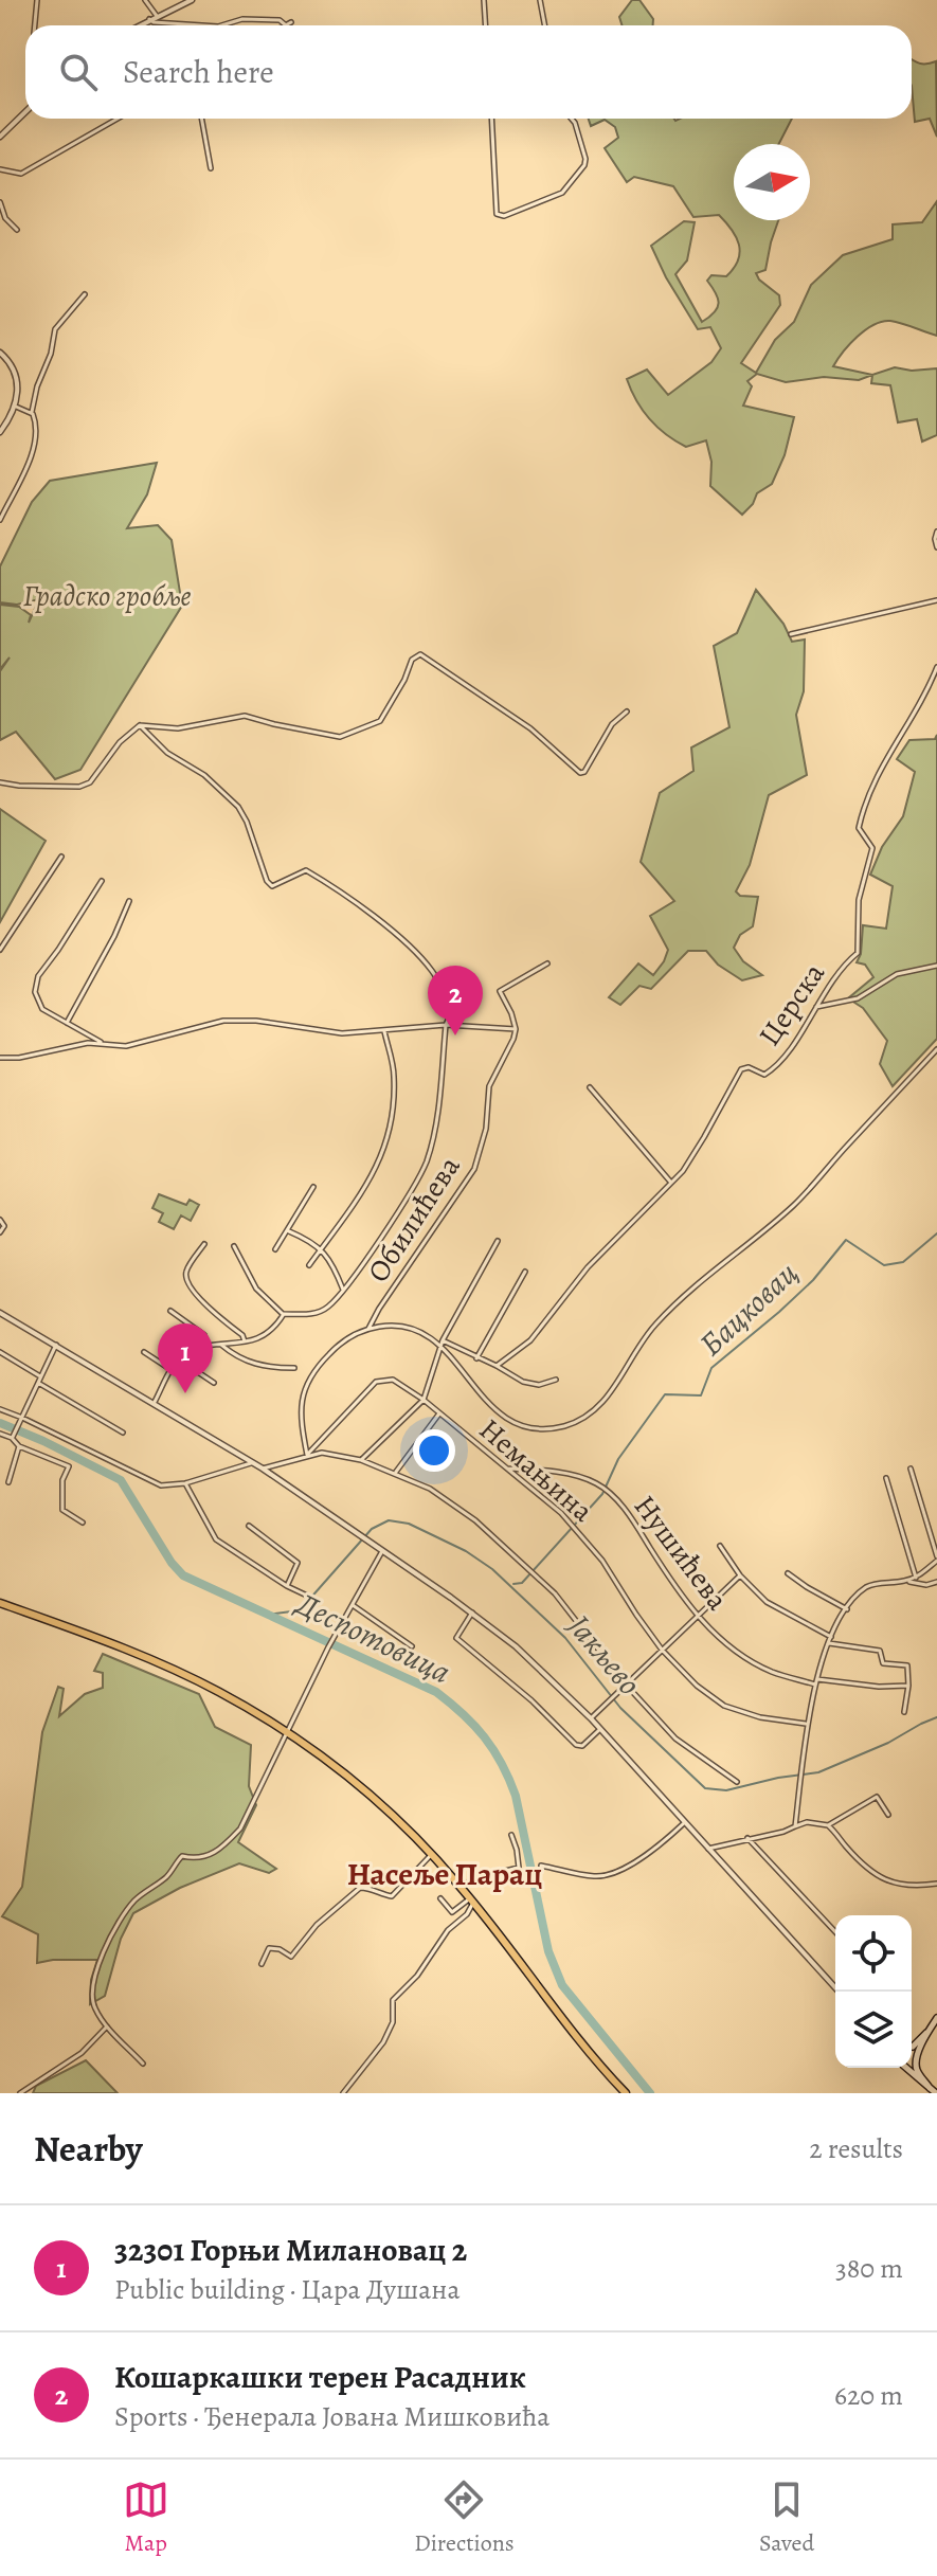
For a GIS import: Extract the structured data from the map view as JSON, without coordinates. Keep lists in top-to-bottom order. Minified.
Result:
{"streets":{"street":["Церска","Обилићева","Немањина","Нушићева"]},"crossings":[["Немањина","Нушићева"]],"districts":["Насеље Парац"],"water":["Бацковац","Деспотовица","Јакљево"],"parks":["Градско гробље"],"north":"right","page":{"search":"Search here","pins":["2","1"],"heading":["Nearby","2 results"],"list":[{"mark":"1","name":"32301 Горњи Милановац 2","note":"Public building · Цара Душана","value":"380 m"},{"mark":"2","name":"Кошаркашки терен Расадник","note":"Sports · Ђенерала Јована Мишковића","value":"620 m"}],"nav":["Map","Directions","Saved"]}}
